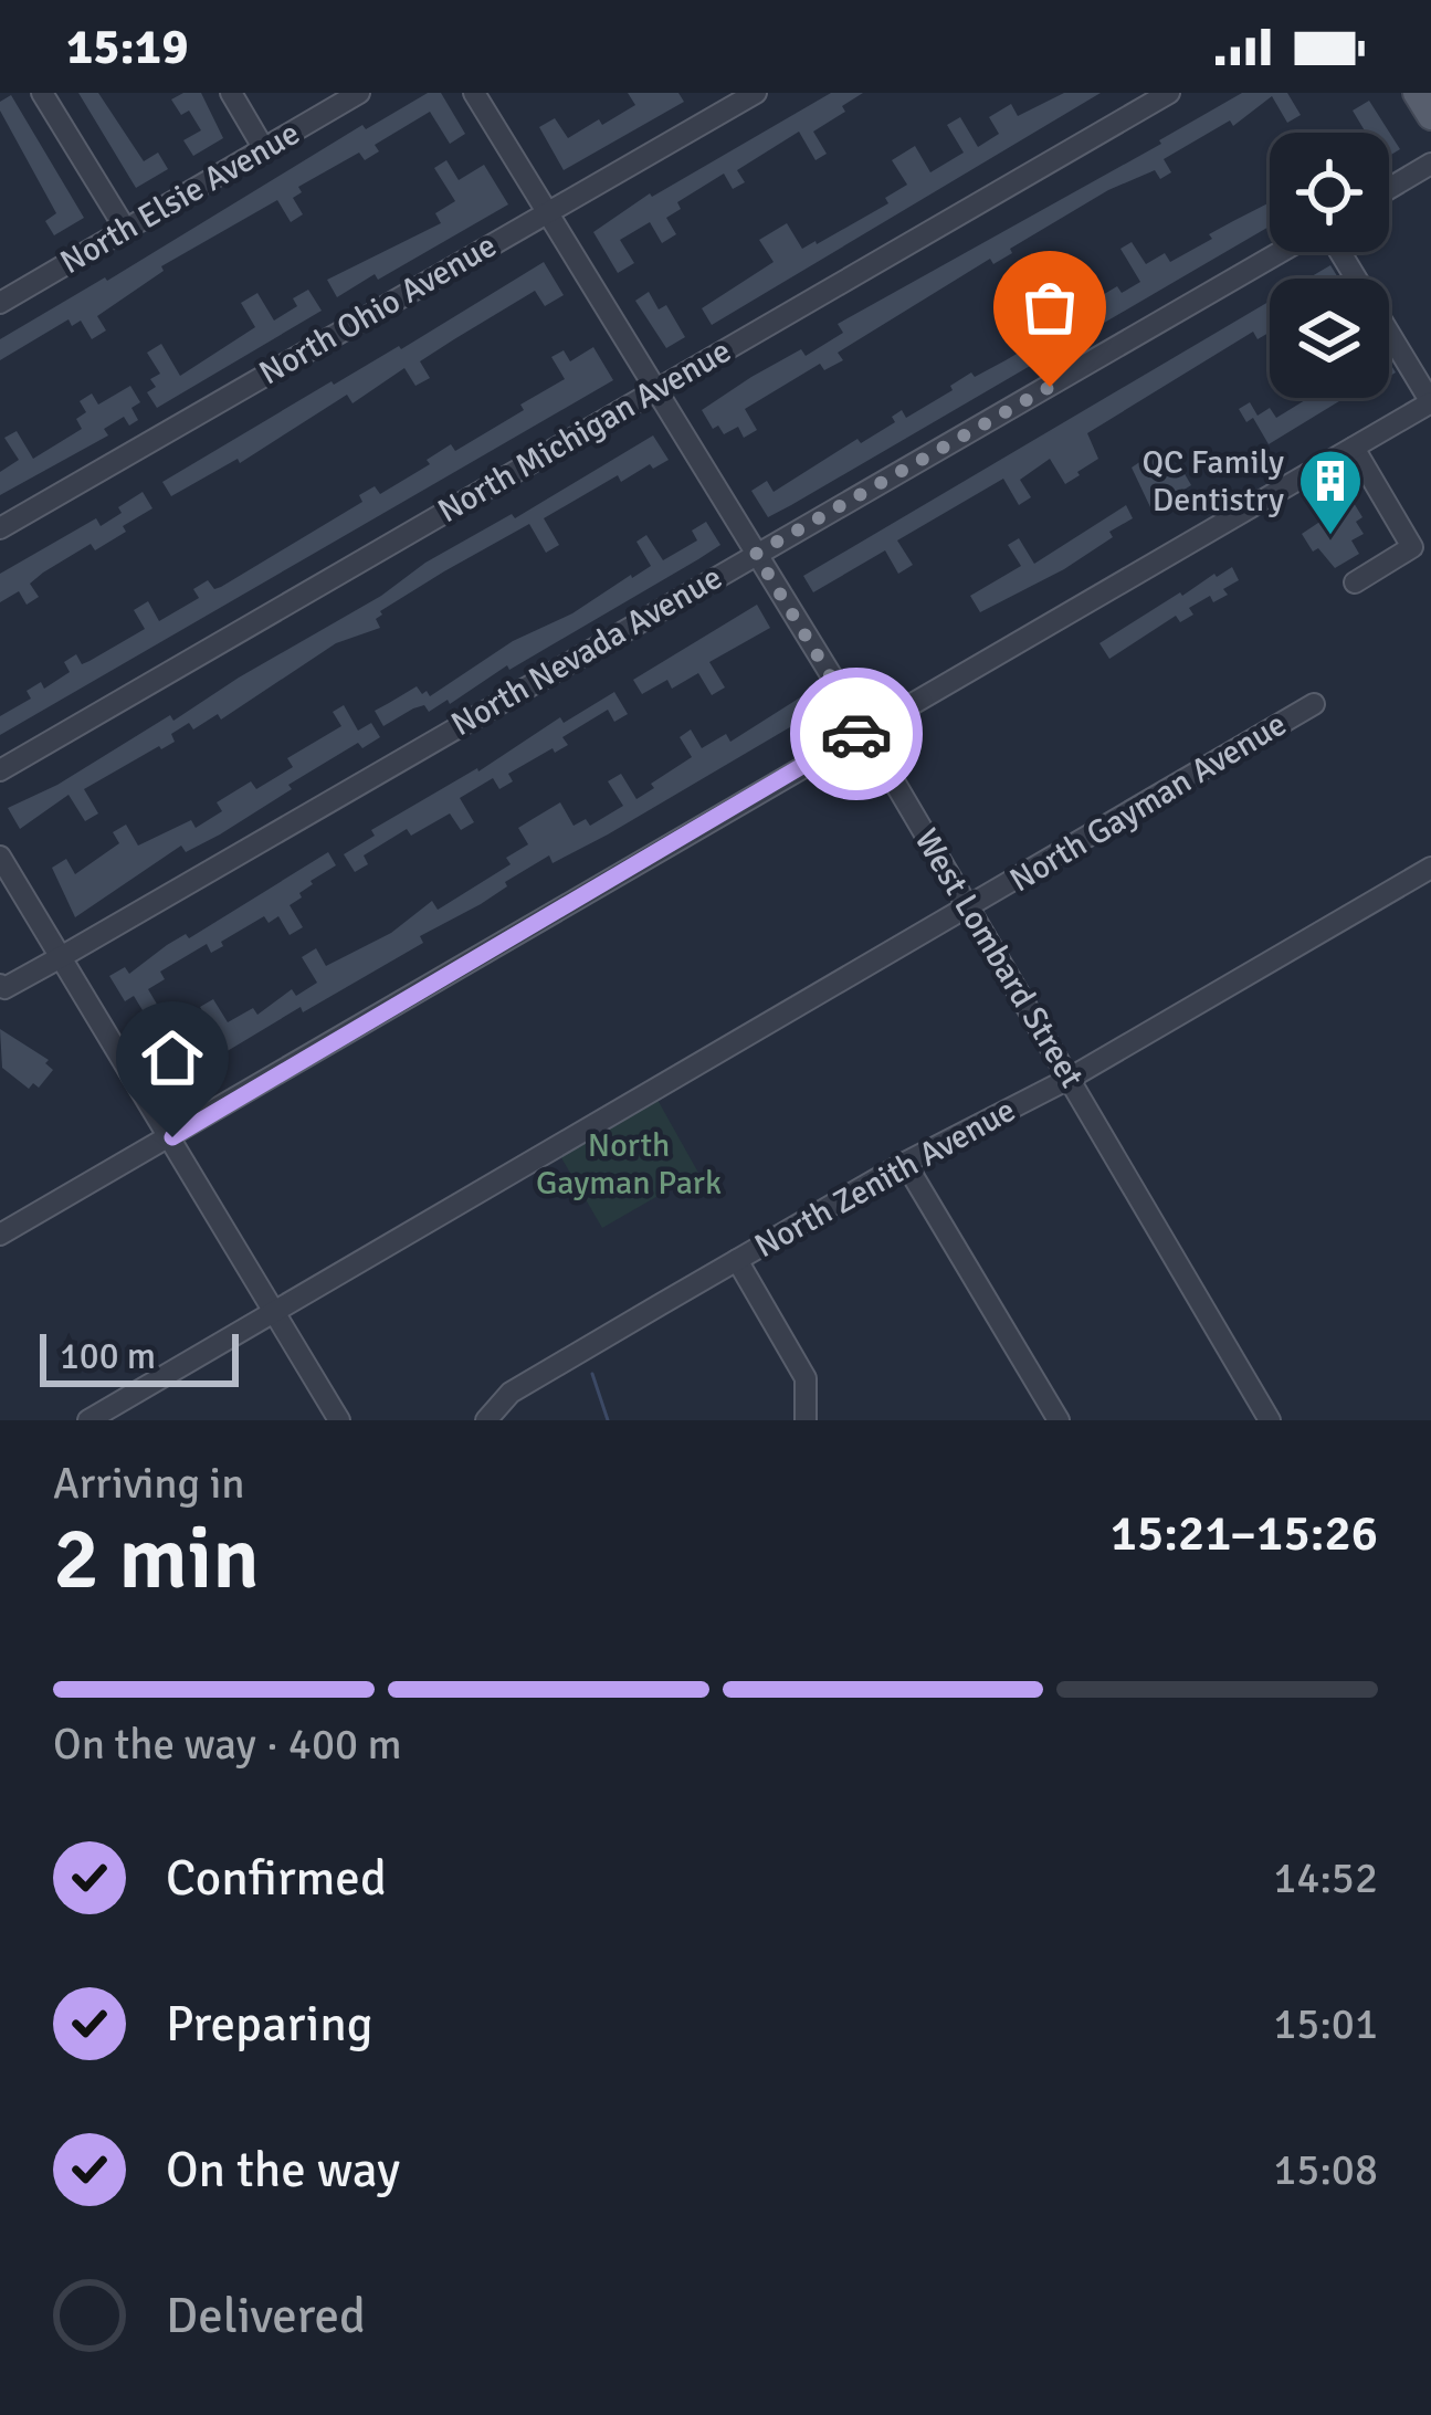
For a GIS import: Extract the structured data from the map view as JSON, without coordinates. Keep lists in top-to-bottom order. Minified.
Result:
{"streets":{"street":["North Elsie Avenue","North Ohio Avenue","North Michigan Avenue","North Nevada Avenue","North Gayman Avenue","West Lombard Street","North Zenith Avenue"]},"crossings":[["North Ohio Avenue","West Lombard Street"],["North Michigan Avenue","West Lombard Street"],["North Nevada Avenue","West Lombard Street"],["North Gayman Avenue","West Lombard Street"],["West Lombard Street","North Zenith Avenue"]],"parks":["North Gayman Park"],"places":{"building":["QC Family Dentistry"]},"scale_bar":"100 m","page":{"status":"15:19","scale":"100 m","heading":["2 min","Arriving in","15:21–15:26"],"bar":"On the way · 400 m","list":[["Confirmed","14:52"],["Preparing","15:01"],["On the way","15:08"],"Delivered"]}}
